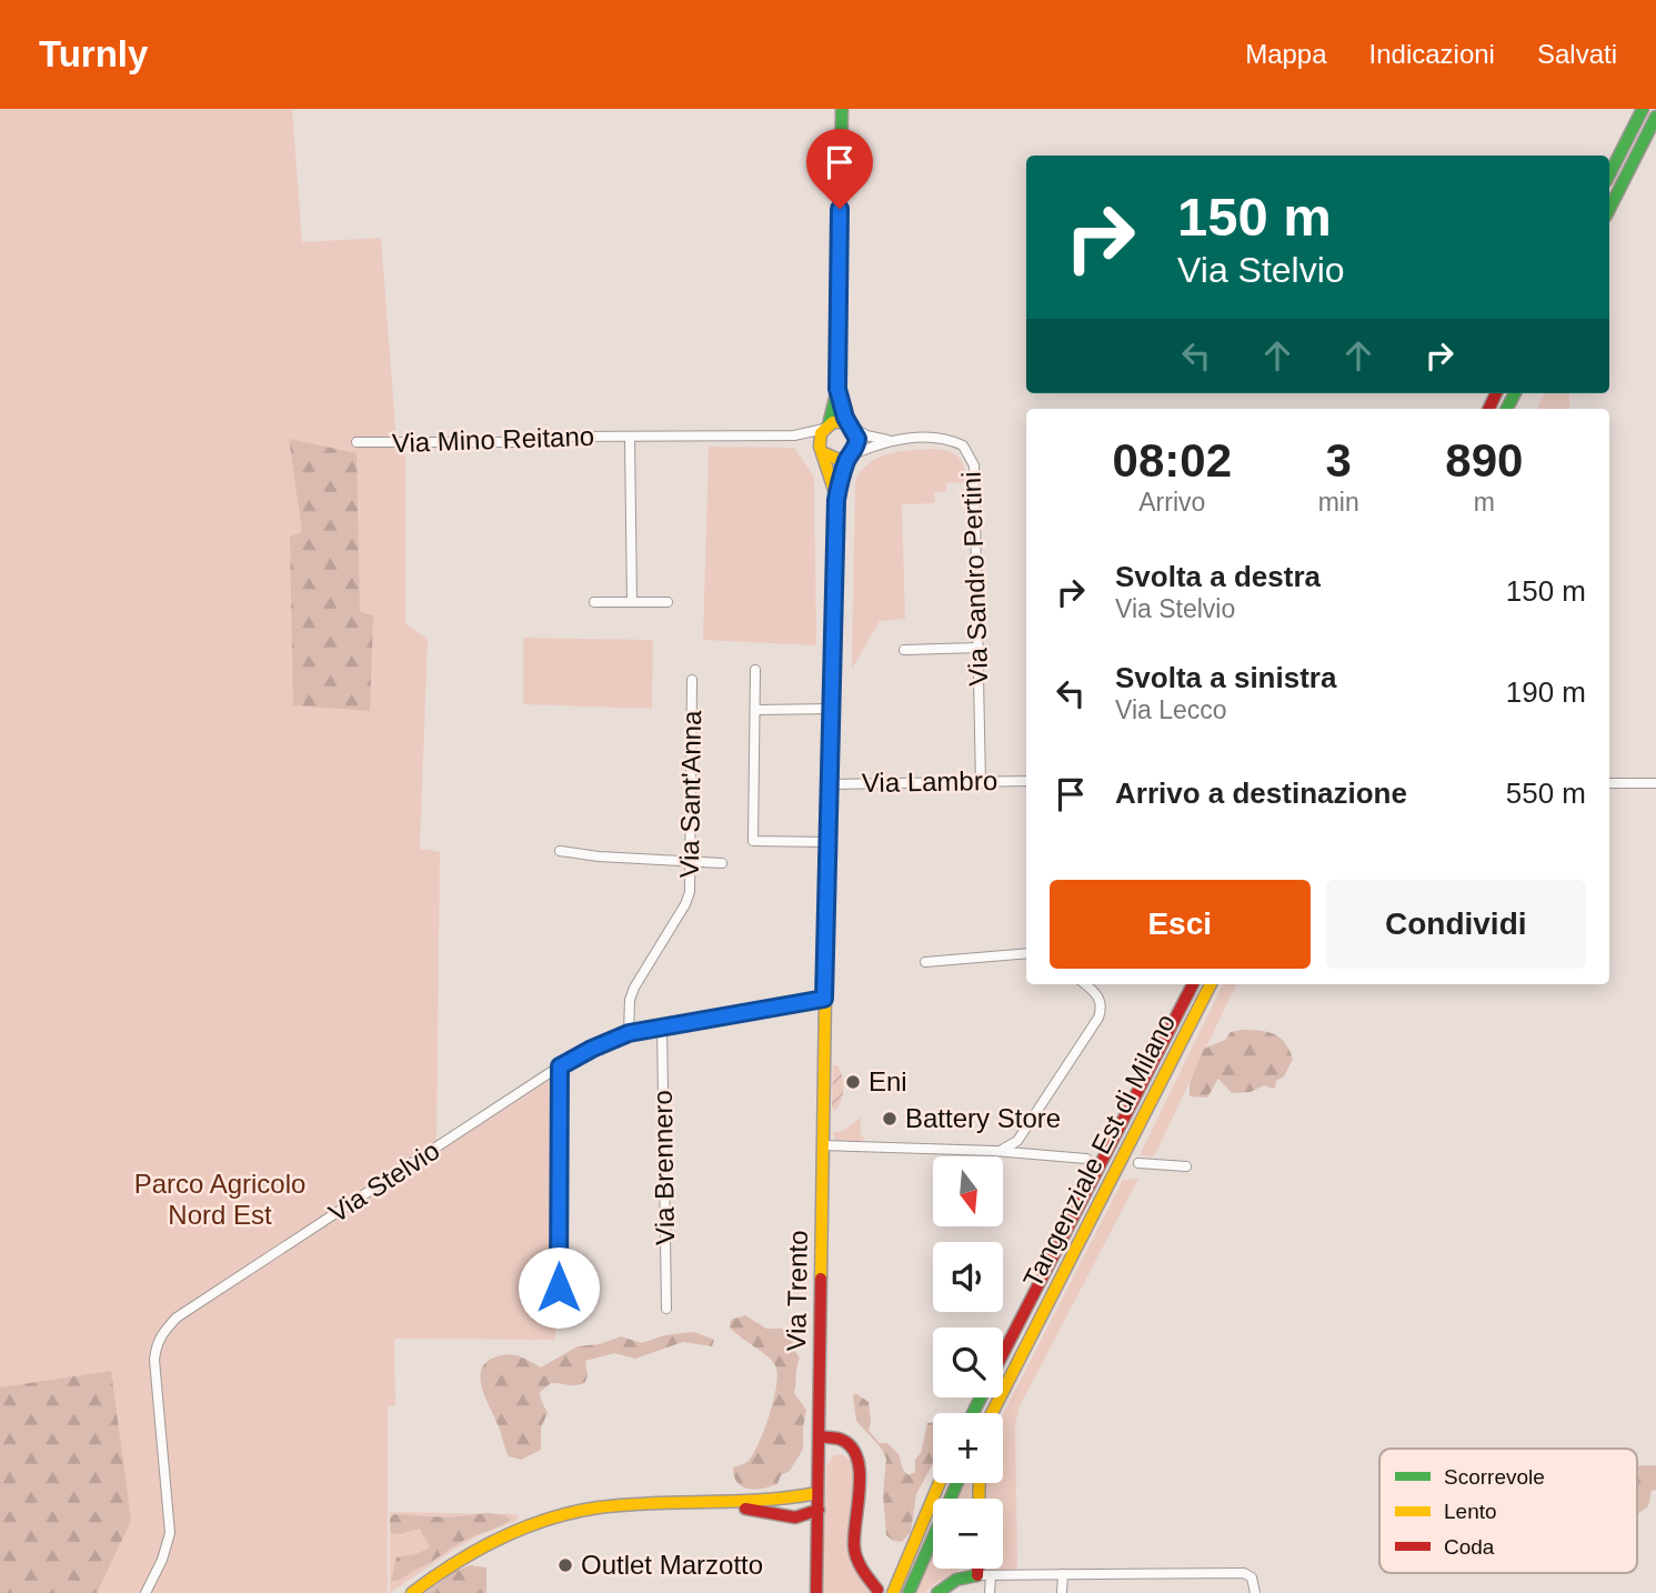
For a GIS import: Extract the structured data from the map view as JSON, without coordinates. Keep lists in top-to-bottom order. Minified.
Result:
{"streets":{"main road":["Tangenziale Est di Milano","Via Trento"],"street":["Via Mino Reitano","Via Sandro Pertini","Via Lambro","Via Sant'Anna","Via Brennero","Via Stelvio"]},"crossings":[["Via Sandro Pertini","Via Lambro"],["Via Lambro","Via Trento"],["Via Sant'Anna","Via Stelvio"],["Via Brennero","Via Stelvio"],["Via Stelvio","Via Trento"]],"parks":["Parco Agricolo Nord Est"],"places":["Eni","Battery Store","Outlet Marzotto"],"legend":["Scorrevole","Lento","Coda"],"north":"bottom","page":{"header":"Turnly","nav":["Mappa","Indicazioni","Salvati"],"turn":["150 m","Via Stelvio"],"eta":["08:02","Arrivo","3","min","890","m"],"list":[{"name":"Svolta a destra","note":"Via Stelvio","value":"150 m"},{"name":"Svolta a sinistra","note":"Via Lecco","value":"190 m"},{"name":"Arrivo a destinazione","value":"550 m"}],"buttons":["Esci","Condividi"],"map_buttons":["+","−"]}}
